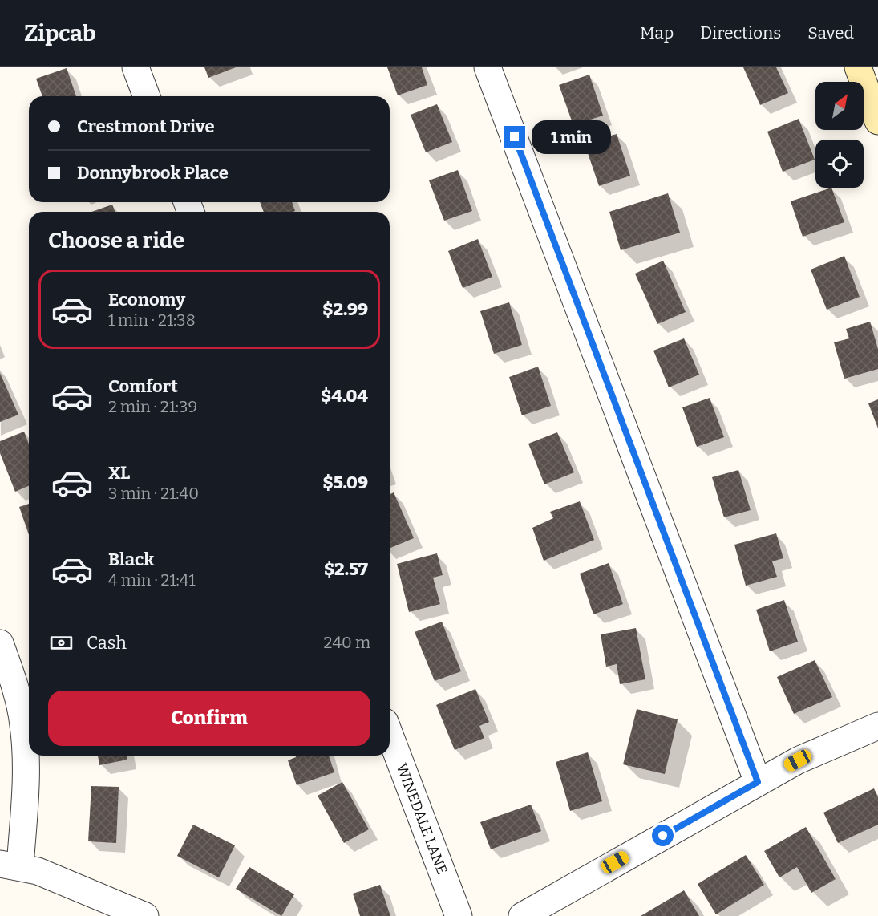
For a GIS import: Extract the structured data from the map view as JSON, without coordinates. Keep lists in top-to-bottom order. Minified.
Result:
{"streets":{"street":["WINEDALE LANE"]},"north":"top right","page":{"header":"Zipcab","nav":["Map","Directions","Saved"],"banner":["Crestmont Drive","Donnybrook Place"],"bubble":"1 min","heading":"Choose a ride","list":[{"name":"Economy","note":"1 min · 21:38","value":"$2.99"},{"name":"Comfort","note":"2 min · 21:39","value":"$4.04"},{"name":"XL","note":"3 min · 21:40","value":"$5.09"},{"name":"Black","note":"4 min · 21:41","value":"$2.57"}],"pay":["Cash","240 m"],"buttons":"Confirm"}}
